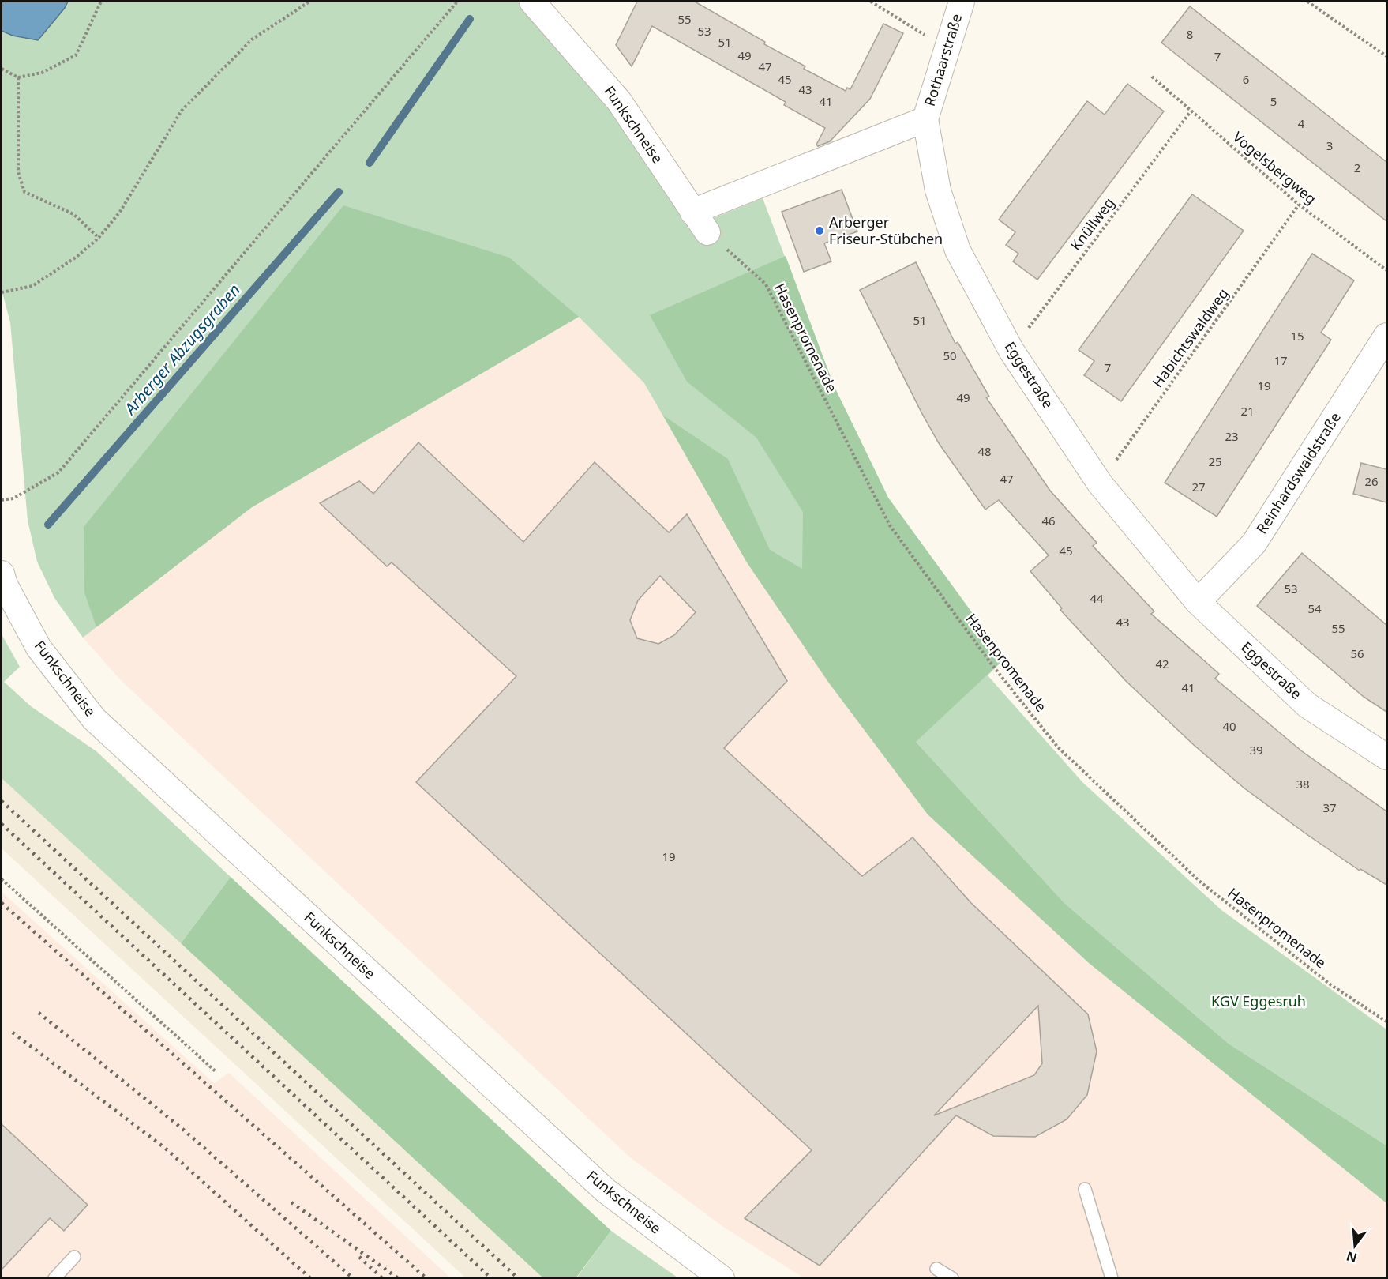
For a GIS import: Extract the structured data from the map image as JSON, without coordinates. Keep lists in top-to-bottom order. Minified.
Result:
{"streets":{"street":["Rothaarstraße","Funkschneise","Eggestraße","Reinhardswaldstraße"],"path":["Vogelsbergweg","Knüllweg","Hasenpromenade","Habichtswaldweg"]},"crossings":[["Rothaarstraße","Eggestraße"],["Funkschneise","Hasenpromenade"],["Vogelsbergweg","Knüllweg"],["Vogelsbergweg","Habichtswaldweg"],["Knüllweg","Eggestraße"],["Habichtswaldweg","Eggestraße"],["Eggestraße","Reinhardswaldstraße"]],"water":["Arberger Abzugsgraben"],"parks":["KGV Eggesruh"],"places":["Arberger Friseur-Stübchen"],"house_numbers":["55","53","8","51","49","7","47","45","6","43","41","5","4","3","2","51","15","50","17","7","19","49","21","23","48","25","47","26","27","46","45","53","44","54","43","55","56","42","41","40","39","38","37","19"],"north":"bottom"}
